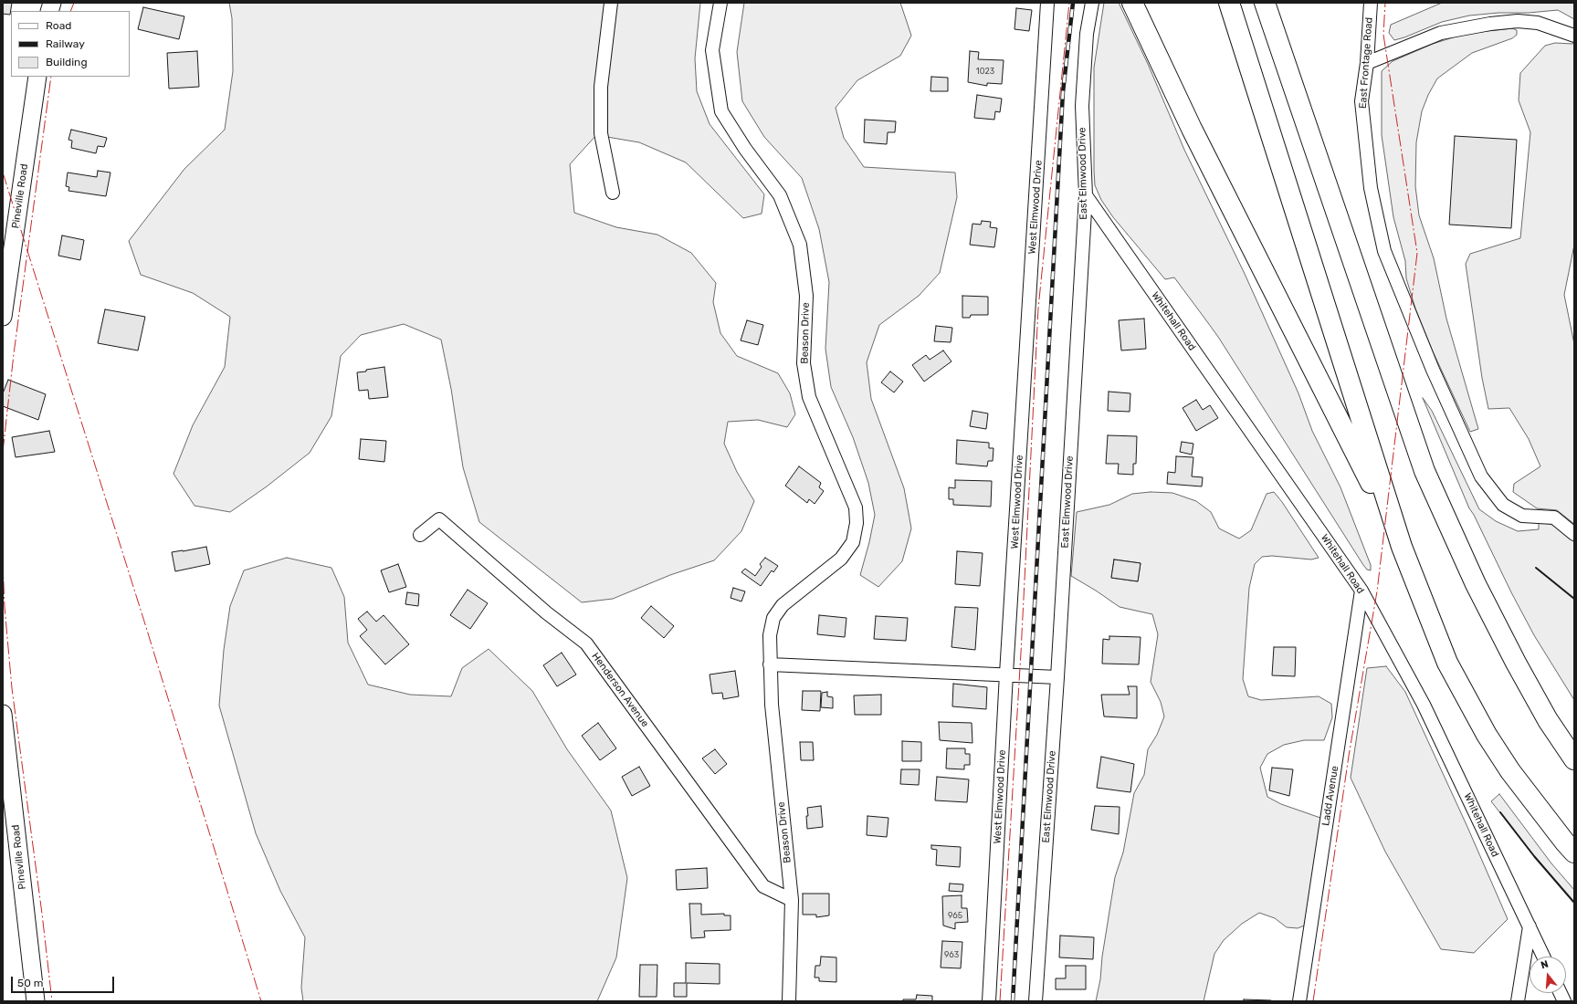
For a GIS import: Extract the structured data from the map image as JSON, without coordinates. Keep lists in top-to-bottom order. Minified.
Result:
{"streets":{"main road":["Pineville Road"],"street":["East Frontage Road","East Elmwood Drive","West Elmwood Drive","Whitehall Road","Beason Drive","Henderson Avenue","Ladd Avenue"]},"crossings":[["East Elmwood Drive","Whitehall Road"],["Whitehall Road","Ladd Avenue"],["Beason Drive","Henderson Avenue"]],"house_numbers":["1023","965","963"],"legend":["Road","Railway","Building"],"scale_bar":"50 m","north":"top"}
